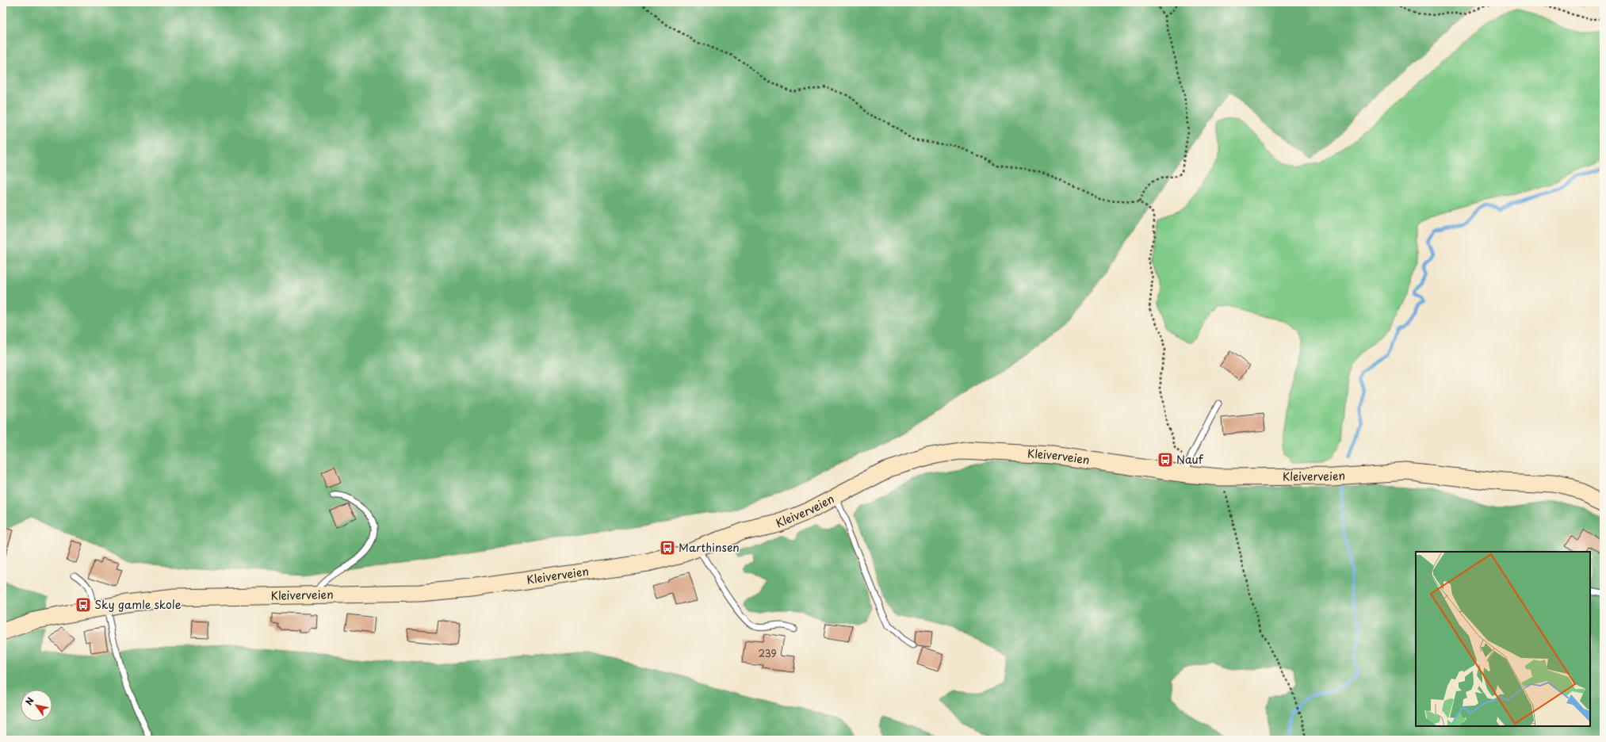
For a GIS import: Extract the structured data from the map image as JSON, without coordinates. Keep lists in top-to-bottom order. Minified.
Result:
{"streets":{"street":["Kleiverveien"]},"places":{"bus stop":["Nauf","Marthinsen","Sky gamle skole"]},"house_numbers":["239"],"north":"top left"}
